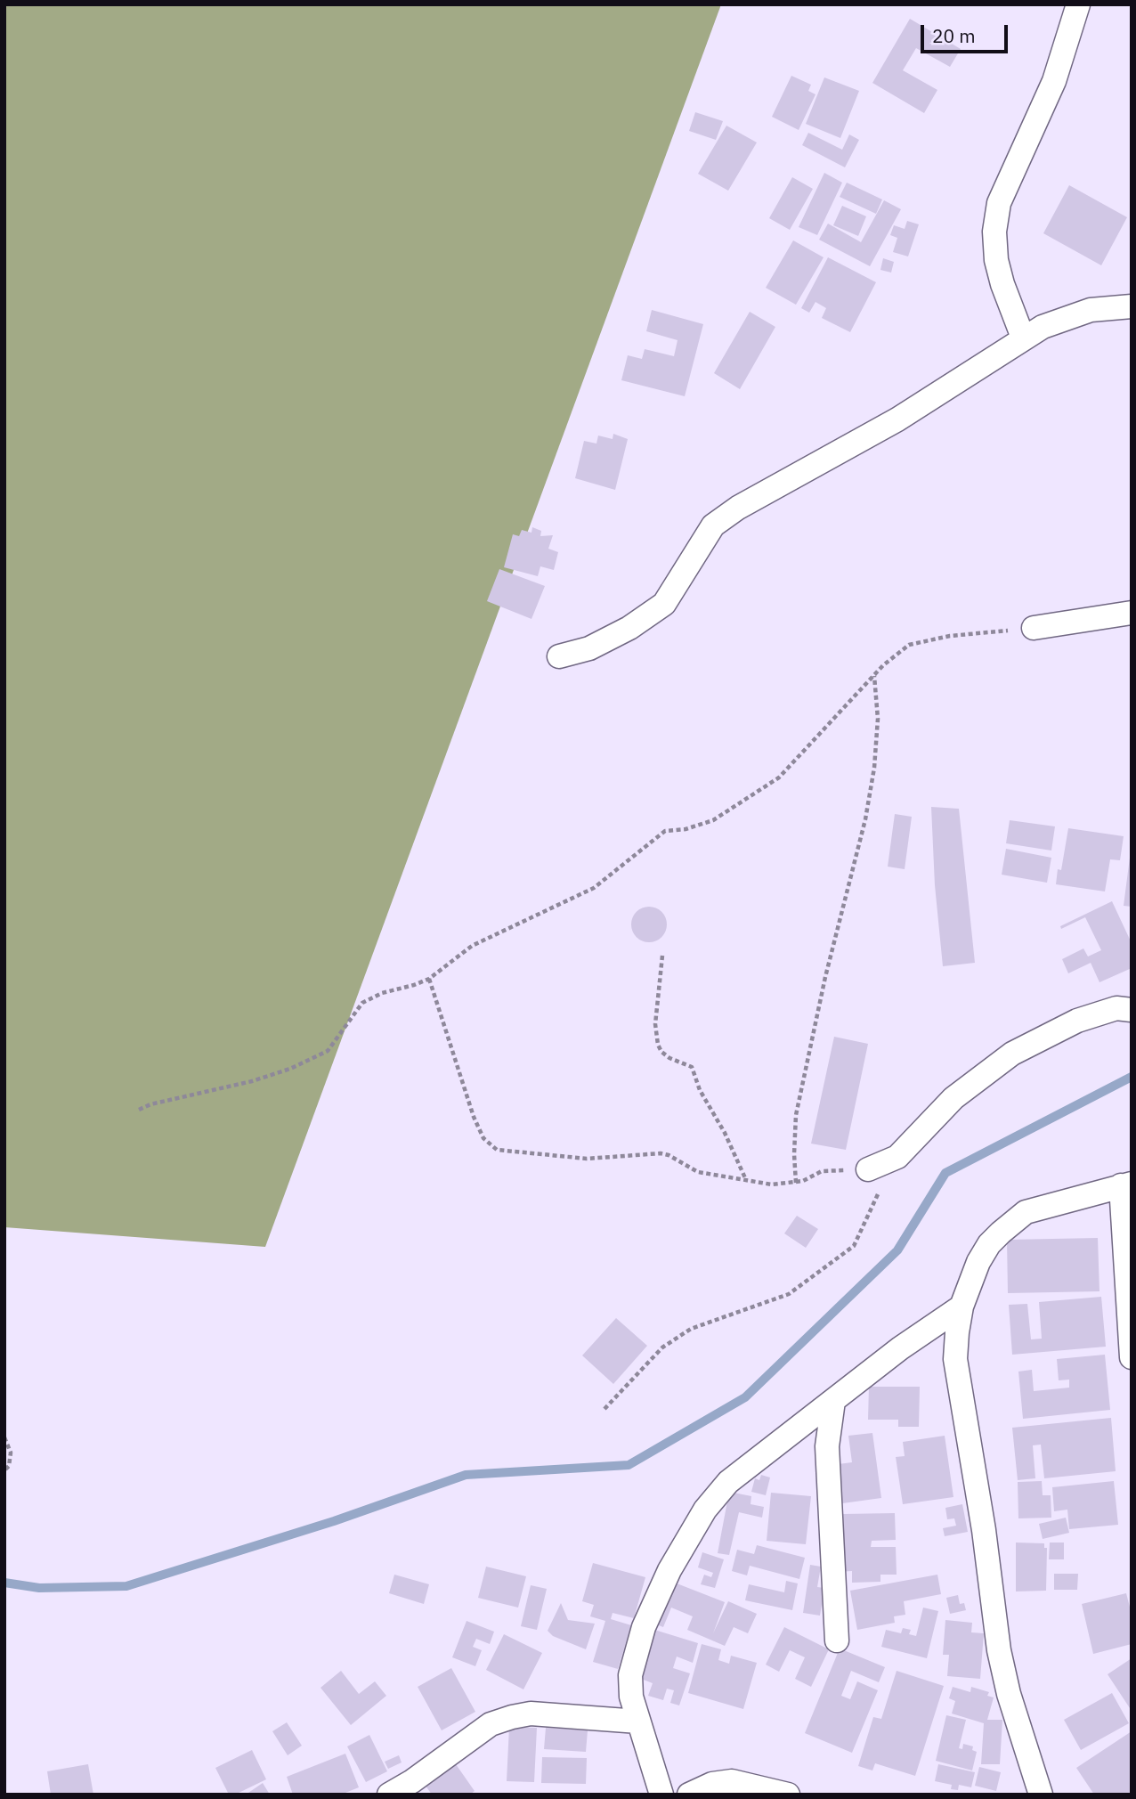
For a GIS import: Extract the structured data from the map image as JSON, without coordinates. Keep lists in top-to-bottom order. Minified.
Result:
{"scale_bar":"20 m"}
